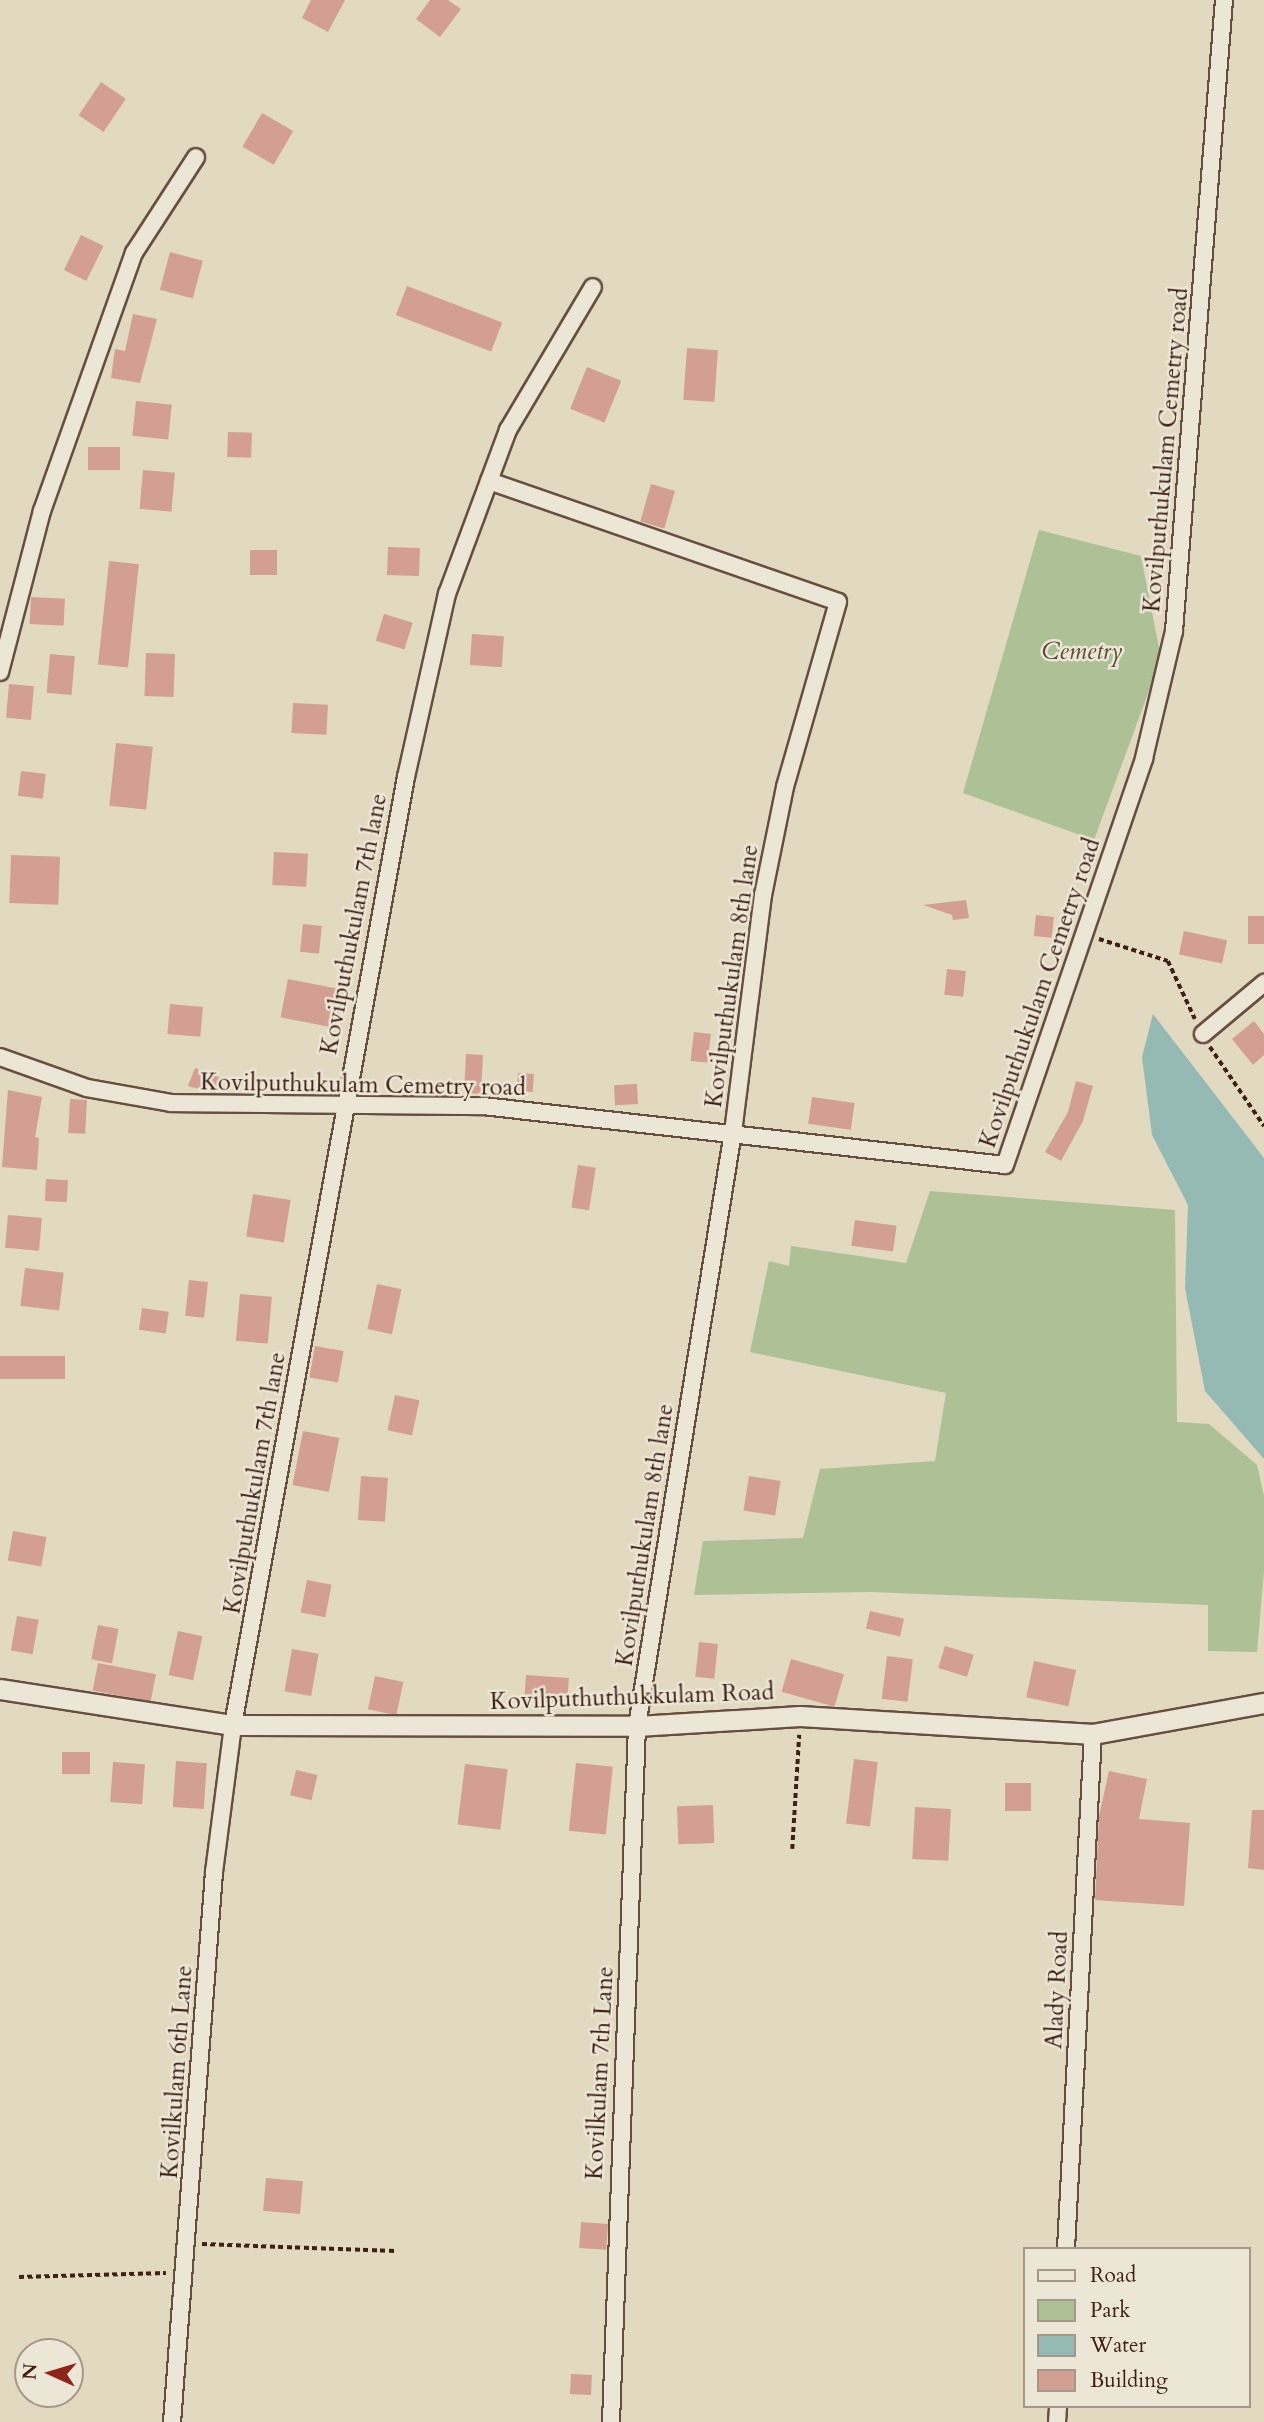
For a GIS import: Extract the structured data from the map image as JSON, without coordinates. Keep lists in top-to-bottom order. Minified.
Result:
{"streets":{"street":["Kovilputhukulam Cemetry road","Kovilputhukulam 7th lane","Kovilputhukulam 8th lane","Kovilputhuthukkulam Road","Alady Road","Kovilkulam 6th Lane","Kovilkulam 7th Lane"]},"crossings":[["Kovilputhukulam Cemetry road","Kovilputhukulam 7th lane"],["Kovilputhukulam Cemetry road","Kovilputhukulam 8th lane"],["Kovilputhukulam 7th lane","Kovilputhukulam 8th lane"],["Kovilputhukulam 7th lane","Kovilputhuthukkulam Road"],["Kovilputhukulam 7th lane","Kovilkulam 6th Lane"],["Kovilputhukulam 8th lane","Kovilputhuthukkulam Road"],["Kovilputhukulam 8th lane","Kovilkulam 7th Lane"],["Kovilputhuthukkulam Road","Alady Road"],["Kovilputhuthukkulam Road","Kovilkulam 6th Lane"],["Kovilputhuthukkulam Road","Kovilkulam 7th Lane"]],"parks":["Cemetry"],"legend":["Road","Park","Water","Building"],"north":"left"}
